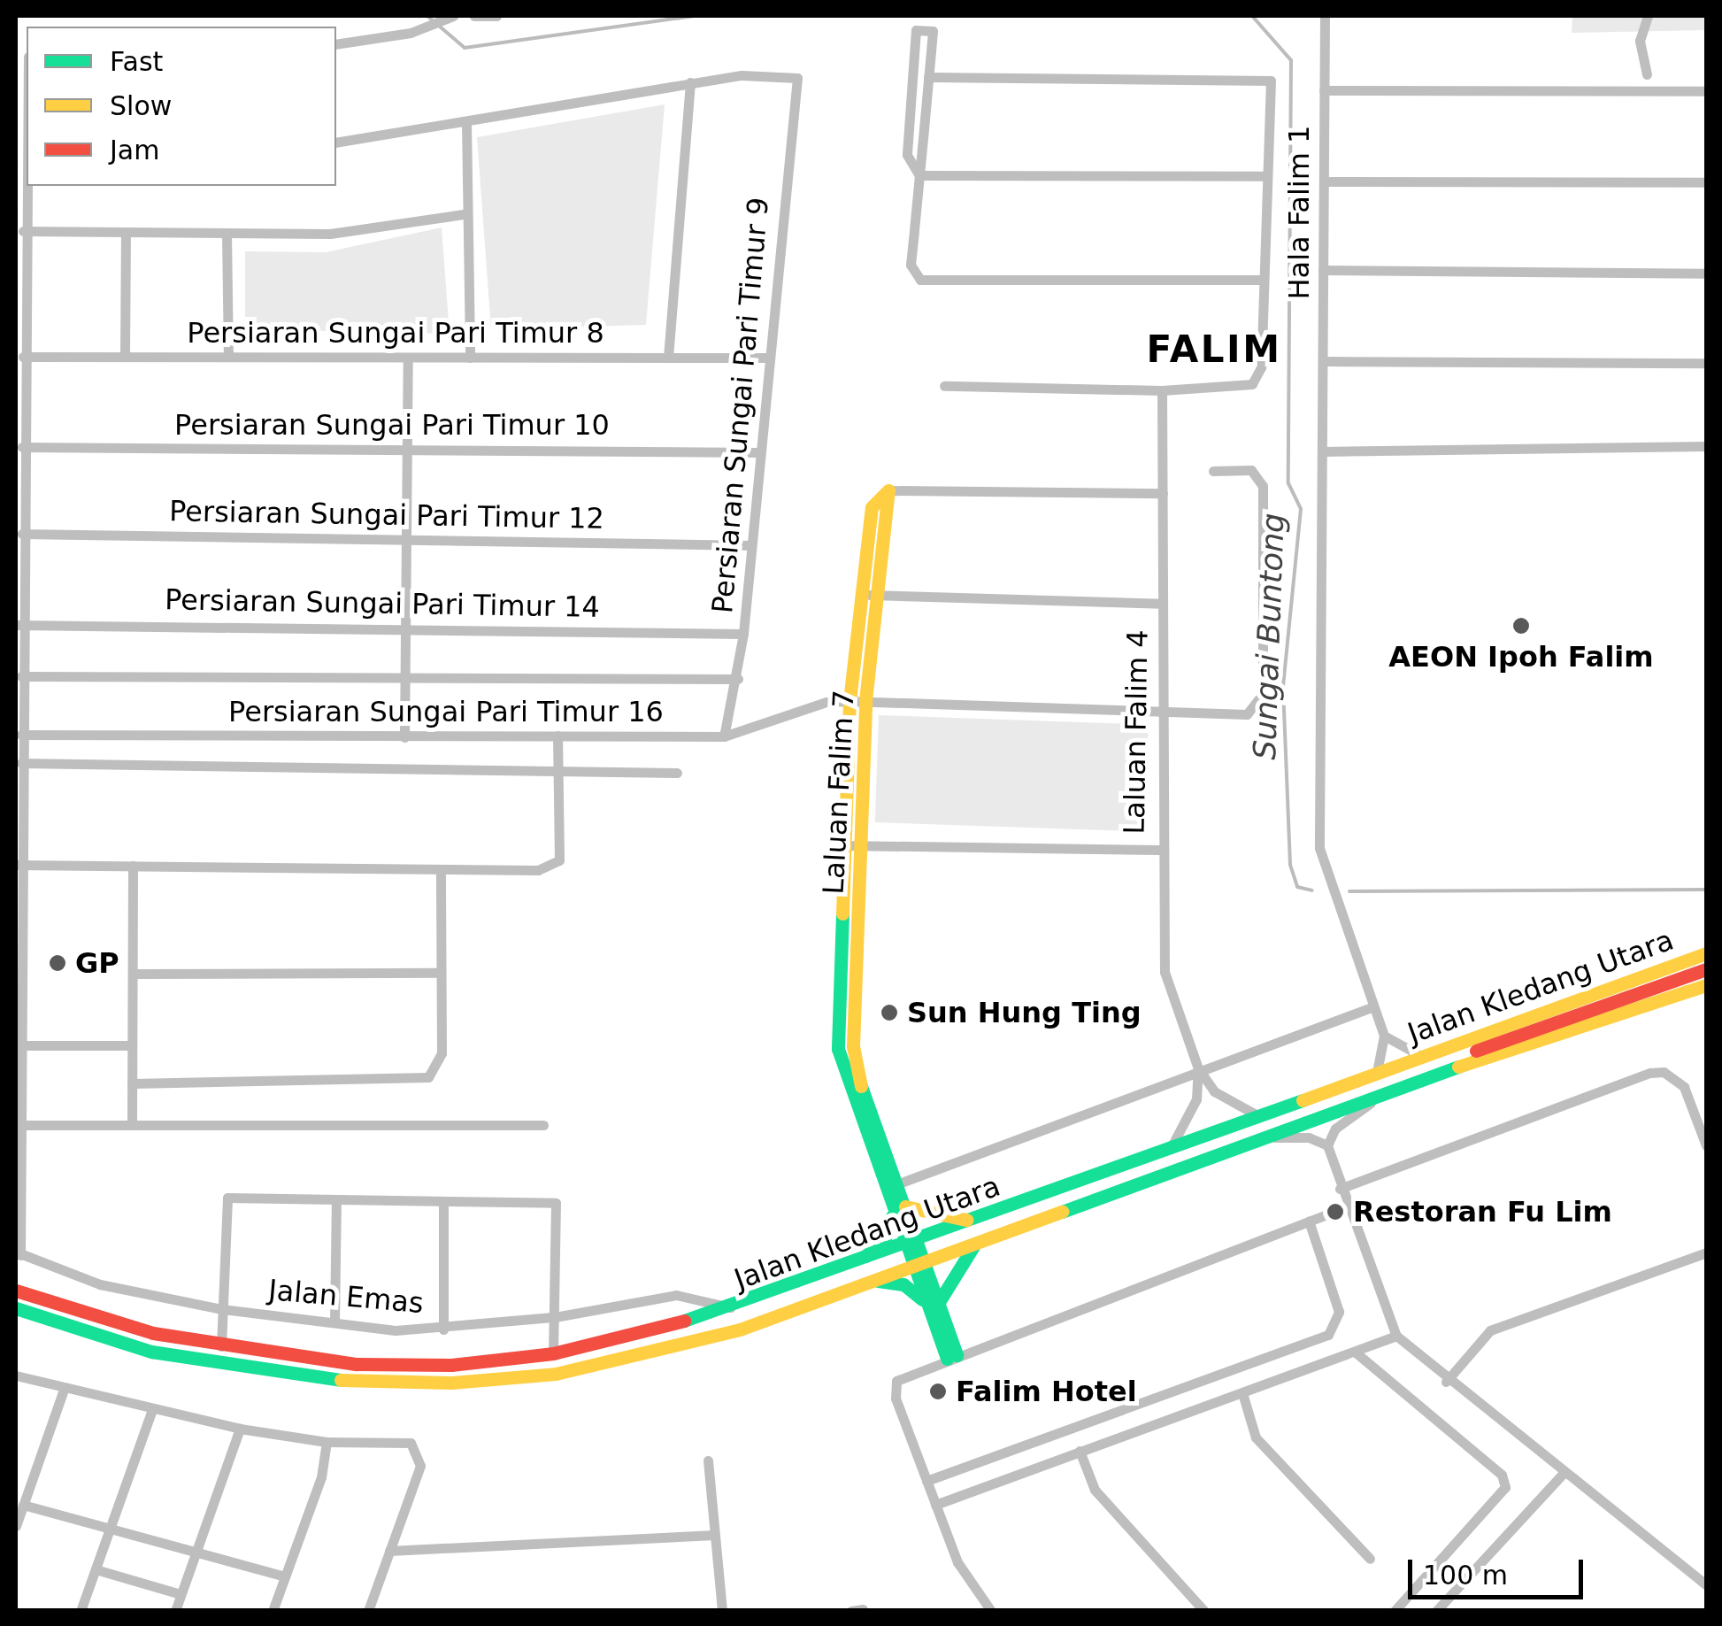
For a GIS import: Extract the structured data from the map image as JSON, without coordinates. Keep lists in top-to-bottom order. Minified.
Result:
{"streets":{"main road":["Laluan Falim 7","Jalan Kledang Utara"],"street":["Hala Falim 1","Persiaran Sungai Pari Timur 8","Persiaran Sungai Pari Timur 9","Persiaran Sungai Pari Timur 10","Persiaran Sungai Pari Timur 12","Persiaran Sungai Pari Timur 14","Persiaran Sungai Pari Timur 16","Laluan Falim 4","Jalan Emas"]},"crossings":[["Persiaran Sungai Pari Timur 8","Persiaran Sungai Pari Timur 9"],["Persiaran Sungai Pari Timur 9","Persiaran Sungai Pari Timur 10"],["Persiaran Sungai Pari Timur 9","Persiaran Sungai Pari Timur 12"],["Persiaran Sungai Pari Timur 9","Persiaran Sungai Pari Timur 14"],["Persiaran Sungai Pari Timur 9","Persiaran Sungai Pari Timur 16"],["Persiaran Sungai Pari Timur 16","Laluan Falim 4"],["Persiaran Sungai Pari Timur 16","Laluan Falim 7"],["Laluan Falim 4","Jalan Kledang Utara"],["Laluan Falim 7","Jalan Kledang Utara"],["Jalan Kledang Utara","Jalan Emas"]],"districts":["FALIM"],"water":["Sungai Buntong"],"places":["AEON Ipoh Falim","GP","Sun Hung Ting","Restoran Fu Lim","Falim Hotel"],"legend":["Fast","Slow","Jam"],"scale_bar":"100 m"}
